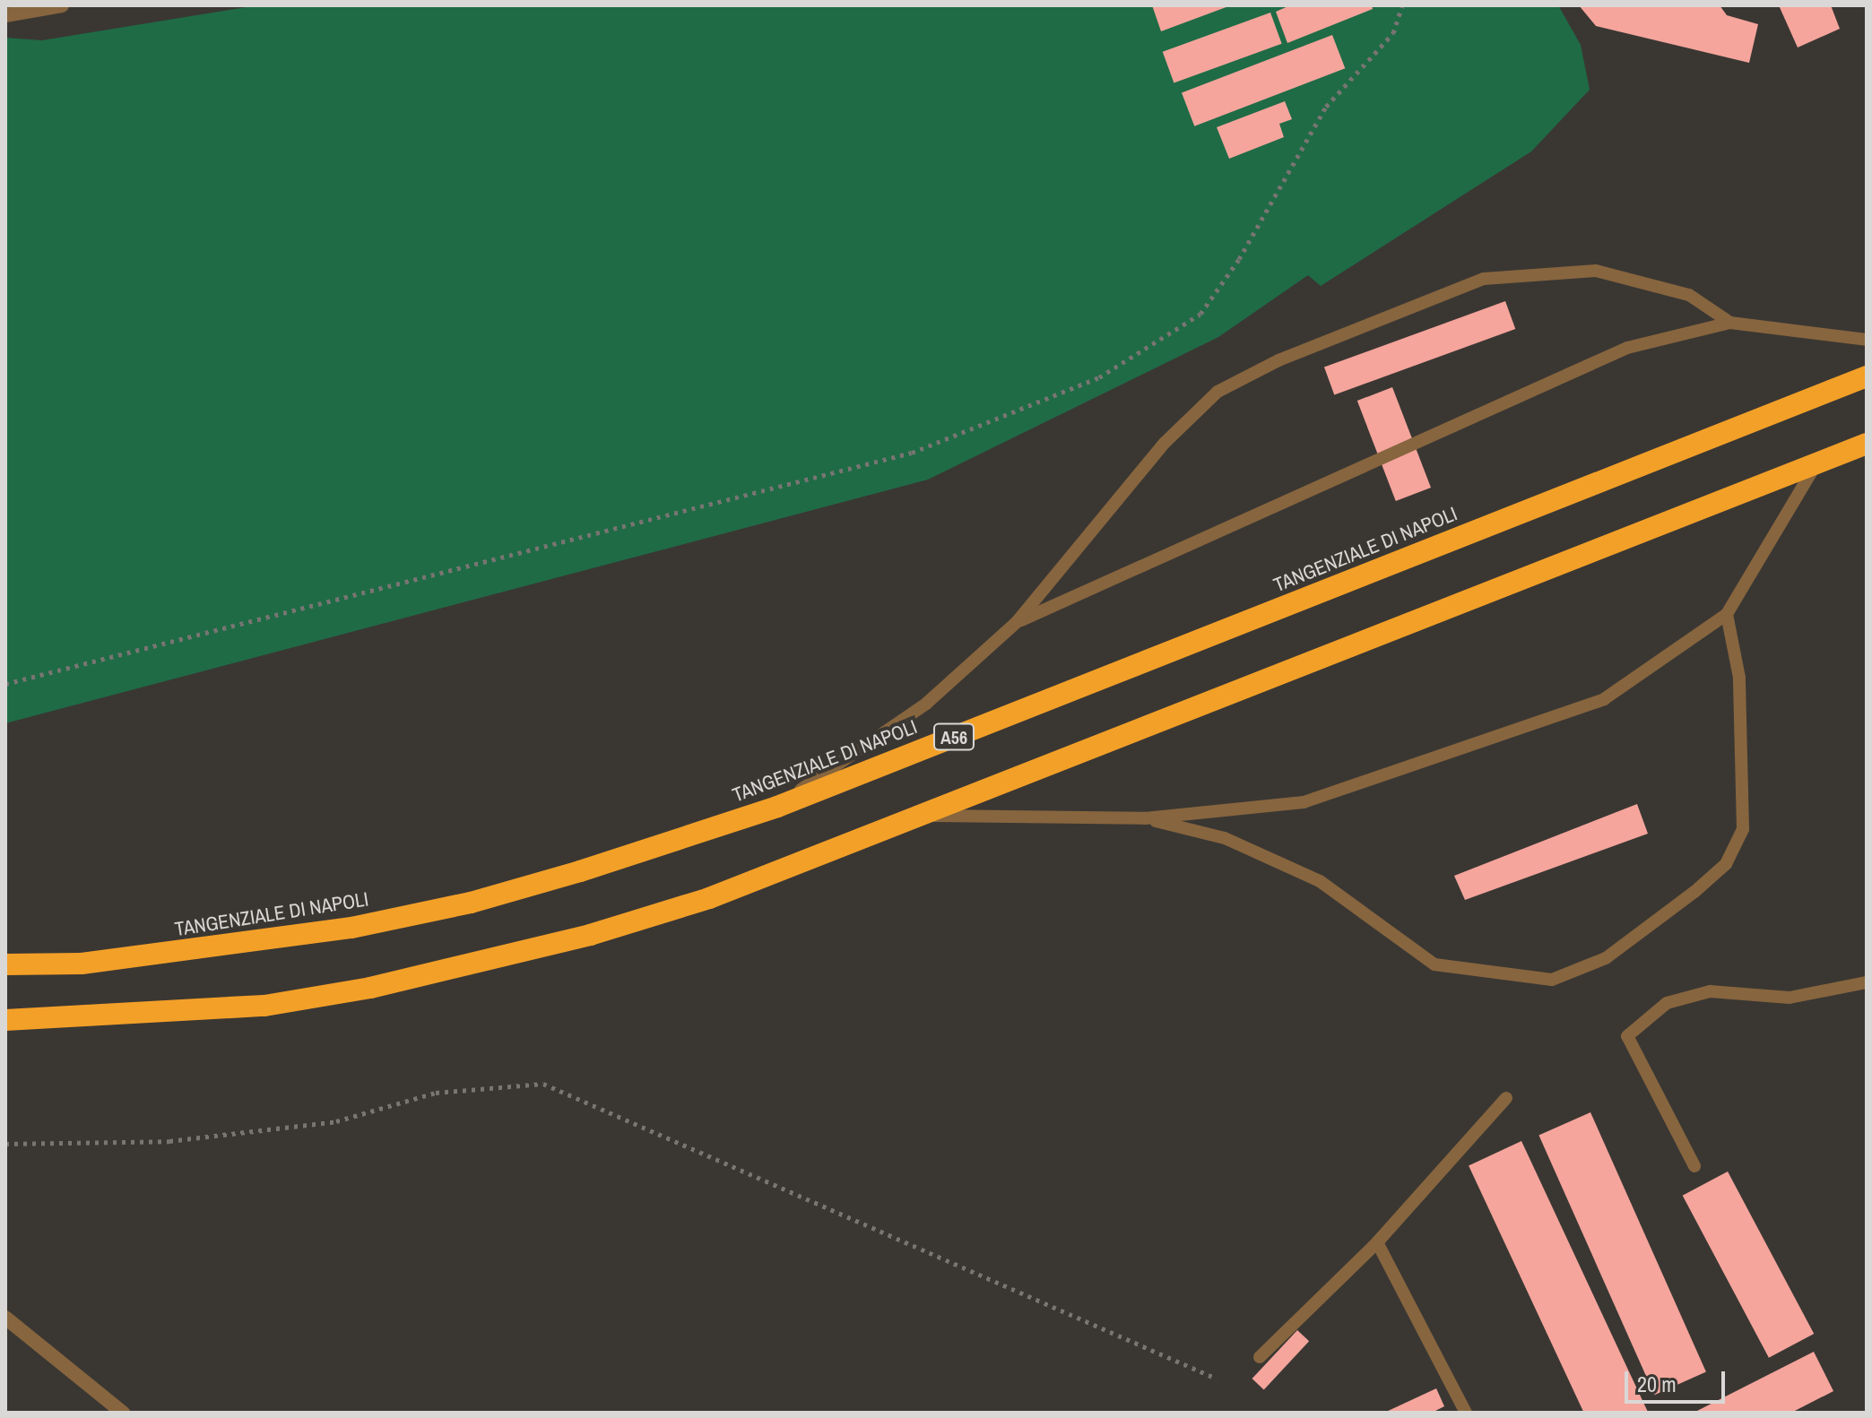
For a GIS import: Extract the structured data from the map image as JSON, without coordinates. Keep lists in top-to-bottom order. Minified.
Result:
{"streets":{"highway":["TANGENZIALE DI NAPOLI","A56"]},"scale_bar":"20 m"}
